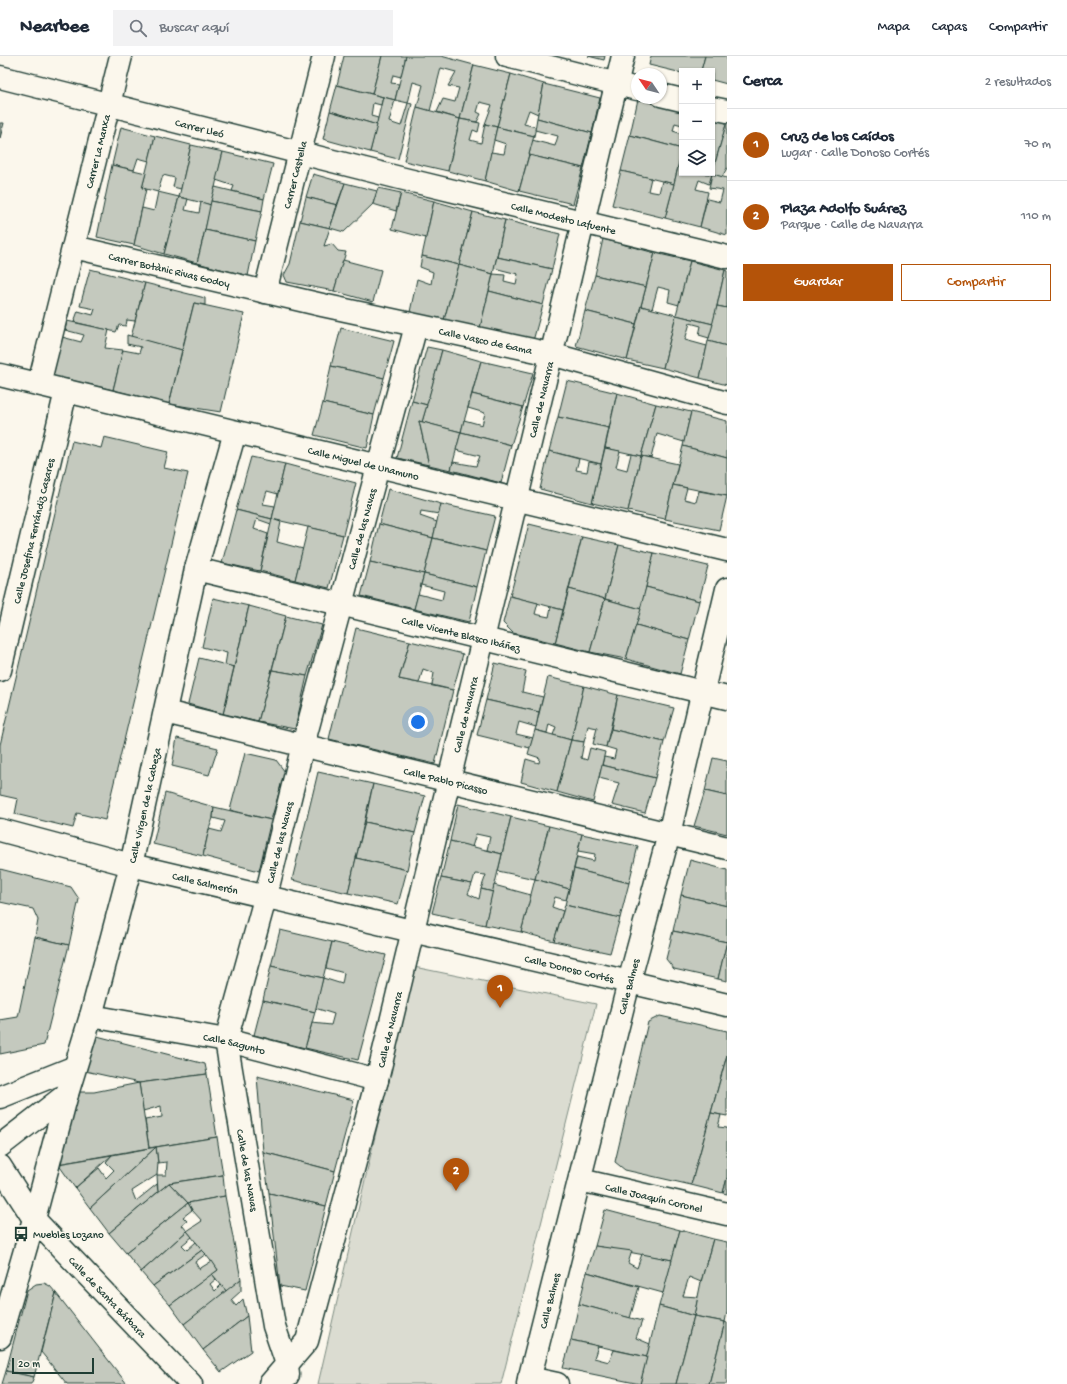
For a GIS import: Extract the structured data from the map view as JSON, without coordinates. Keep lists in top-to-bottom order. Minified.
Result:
{"streets":{"street":["Carrer Lleó","Carrer La Manxa","Carrer Castella","Calle Modesto Lafuente","Carrer Botànic Rivas Godoy","Calle Vasco de Gama","Calle de Navarra","Calle Miguel de Unamuno","Calle de las Navas","Calle Josefina Ferrándiz Casares","Calle Vicente Blasco Ibáñez","Calle Pablo Picasso","Calle Virgen de la Cabeza","Calle Salmerón","Calle Donoso Cortés","Calle Balmes","Calle Sagunto","Calle Joaquín Coronel","Calle de Santa Bárbara"]},"crossings":[["Carrer Lleó","Carrer La Manxa"],["Carrer Lleó","Carrer Castella"],["Carrer Lleó","Calle Modesto Lafuente"],["Carrer La Manxa","Carrer Botànic Rivas Godoy"],["Carrer Castella","Carrer Botànic Rivas Godoy"],["Carrer Castella","Calle Vasco de Gama"],["Calle Modesto Lafuente","Calle de Navarra"],["Carrer Botànic Rivas Godoy","Calle Vasco de Gama"],["Calle Vasco de Gama","Calle de Navarra"],["Calle Vasco de Gama","Calle de las Navas"],["Calle de Navarra","Calle Miguel de Unamuno"],["Calle de Navarra","Calle de las Navas"],["Calle de Navarra","Calle Vicente Blasco Ibáñez"],["Calle de Navarra","Calle Pablo Picasso"],["Calle de Navarra","Calle Salmerón"],["Calle de Navarra","Calle Donoso Cortés"],["Calle de Navarra","Calle Sagunto"],["Calle Miguel de Unamuno","Calle de las Navas"],["Calle Miguel de Unamuno","Calle Josefina Ferrándiz Casares"],["Calle Miguel de Unamuno","Calle Virgen de la Cabeza"],["Calle de las Navas","Calle Vicente Blasco Ibáñez"],["Calle de las Navas","Calle Pablo Picasso"],["Calle de las Navas","Calle Salmerón"],["Calle de las Navas","Calle Sagunto"],["Calle Vicente Blasco Ibáñez","Calle Virgen de la Cabeza"],["Calle Vicente Blasco Ibáñez","Calle Balmes"],["Calle Pablo Picasso","Calle Virgen de la Cabeza"],["Calle Pablo Picasso","Calle Balmes"],["Calle Virgen de la Cabeza","Calle Salmerón"],["Calle Virgen de la Cabeza","Calle Sagunto"],["Calle Virgen de la Cabeza","Calle de Santa Bárbara"],["Calle Salmerón","Calle Donoso Cortés"],["Calle Donoso Cortés","Calle Balmes"],["Calle Balmes","Calle Joaquín Coronel"]],"places":{"bus stop":["Muebles Lozano"]},"scale_bar":"20 m","north":"top left","page":{"header":"Nearbee","search":"Buscar aquí","nav":["Mapa","Capas","Compartir"],"heading":["Cerca","2 resultados"],"map_buttons":["+","−"],"list":[{"mark":"1","name":"Cruz de los Caídos","note":"Lugar · Calle Donoso Cortés","value":"70 m"},{"mark":"2","name":"Plaza Adolfo Suárez","note":"Parque · Calle de Navarra","value":"110 m"}],"buttons":["Guardar","Compartir"],"pins":["1","2"],"scale":"20 m"}}
